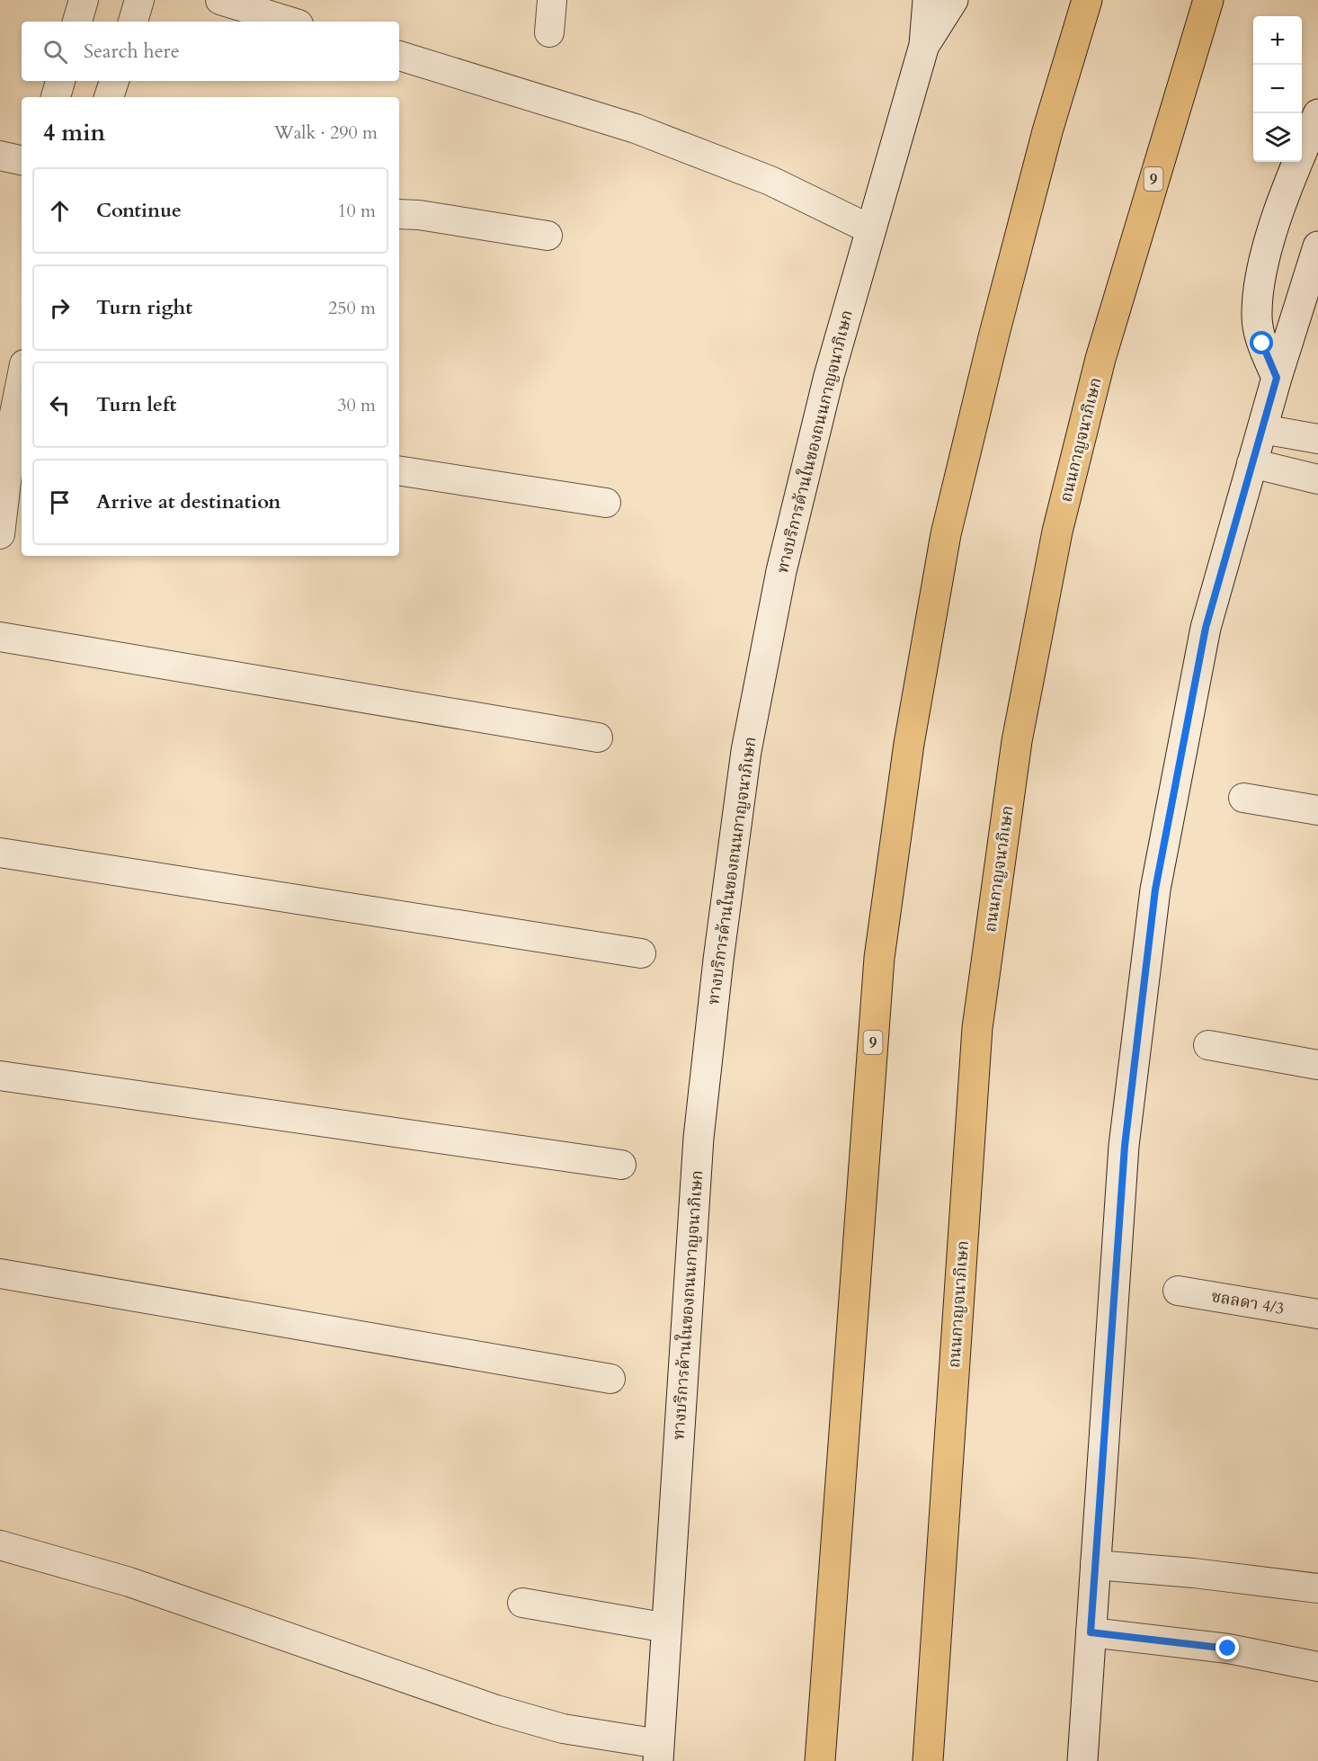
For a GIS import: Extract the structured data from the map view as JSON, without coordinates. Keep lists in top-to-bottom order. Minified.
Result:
{"streets":{"highway":["9","ถนนกาญจนาภิเษก"],"main road":["ทางบริการด้านในของถนนกาญจนาภิเษก"],"street":["ชลลดา 4/3"]},"page":{"map_buttons":["+","−"],"search":"Search here","heading":["4 min","Walk · 290 m"],"list":[["Continue","10 m"],["Turn right","250 m"],["Turn left","30 m"],"Arrive at destination"]}}
